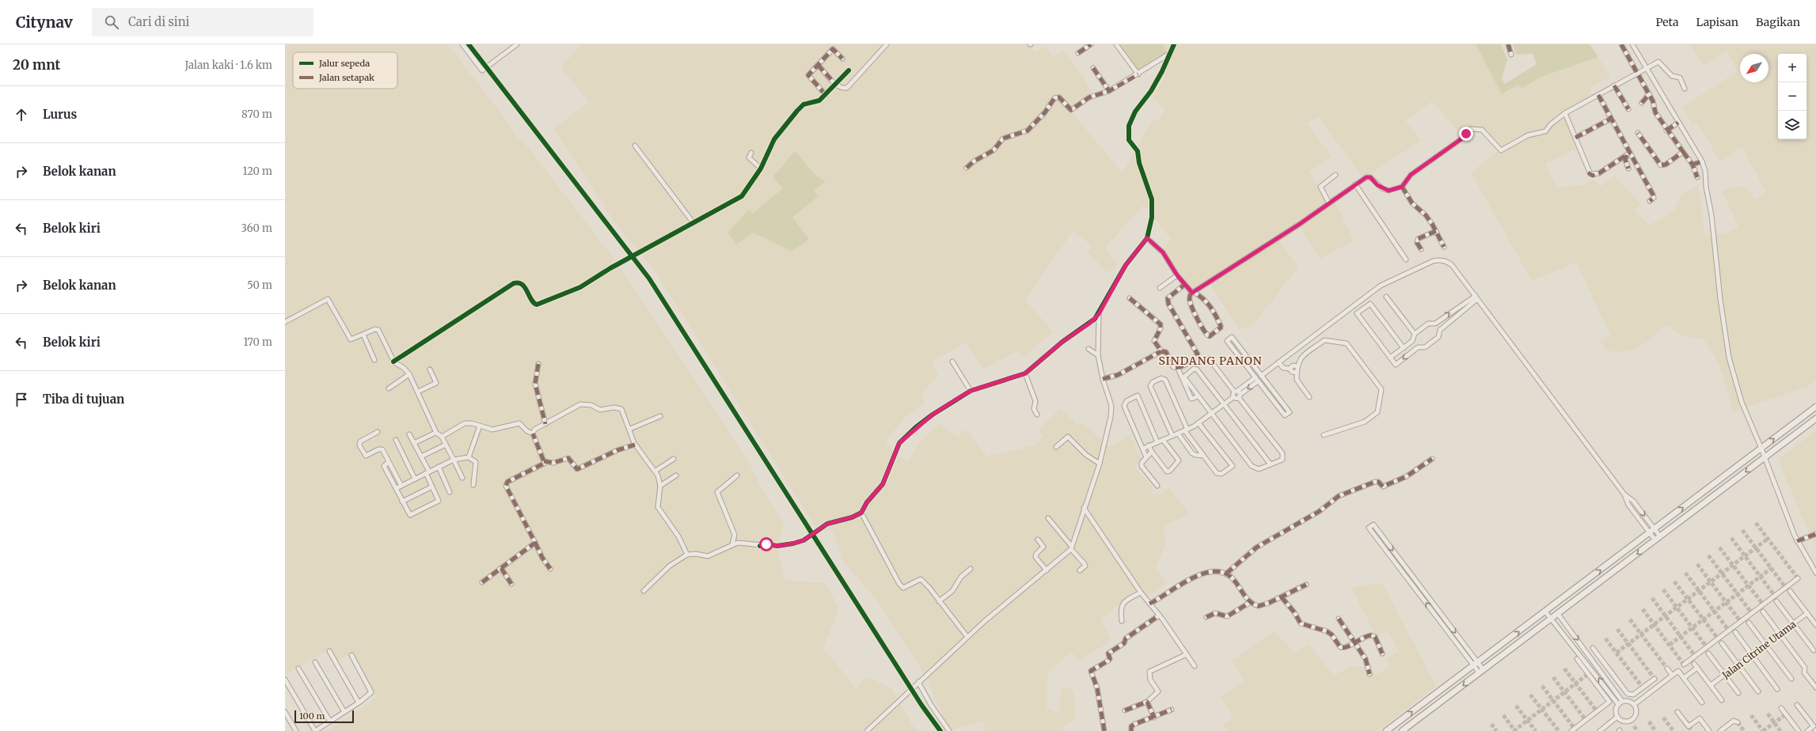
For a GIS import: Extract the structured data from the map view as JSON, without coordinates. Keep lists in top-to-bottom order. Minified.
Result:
{"streets":{"street":["Jalan Citrine Utama"]},"districts":["SINDANG PANON"],"legend":["Jalur sepeda","Jalan setapak"],"scale_bar":"100 m","north":"bottom left","page":{"header":"Citynav","search":"Cari di sini","nav":["Peta","Lapisan","Bagikan"],"heading":["20 mnt","Jalan kaki · 1.6 km"],"map_buttons":["+","−"],"list":[["Lurus","870 m"],["Belok kanan","120 m"],["Belok kiri","360 m"],["Belok kanan","50 m"],["Belok kiri","170 m"],"Tiba di tujuan"],"scale":"100 m"}}
